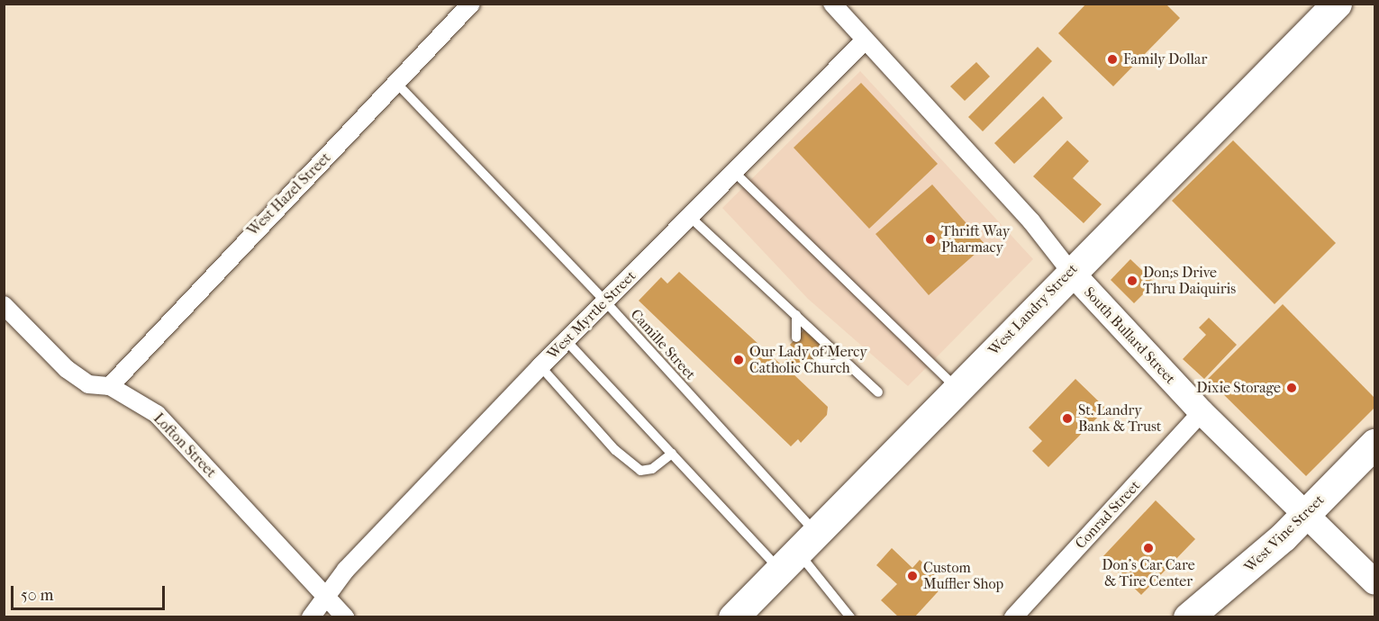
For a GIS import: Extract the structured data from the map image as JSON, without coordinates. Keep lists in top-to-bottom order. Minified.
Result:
{"streets":{"highway":["West Landry Street","West Vine Street"],"main road":["South Bullard Street"],"street":["West Hazel Street","West Myrtle Street","Lofton Street","Conrad Street"],"lane":["Camille Street"]},"crossings":[["West Hazel Street","Camille Street"],["West Hazel Street","Lofton Street"],["West Landry Street","South Bullard Street"],["West Landry Street","Camille Street"],["West Myrtle Street","South Bullard Street"],["West Myrtle Street","Camille Street"],["West Myrtle Street","Lofton Street"],["South Bullard Street","Conrad Street"],["South Bullard Street","West Vine Street"]],"places":["Family Dollar","Thrift Way Pharmacy","Don;s Drive Thru Daiquiris","Our Lady of Mercy Catholic Church","Dixie Storage","St. Landry Bank & Trust","Don's Car Care & Tire Center","Custom Muffler Shop"],"scale_bar":"50 m"}
